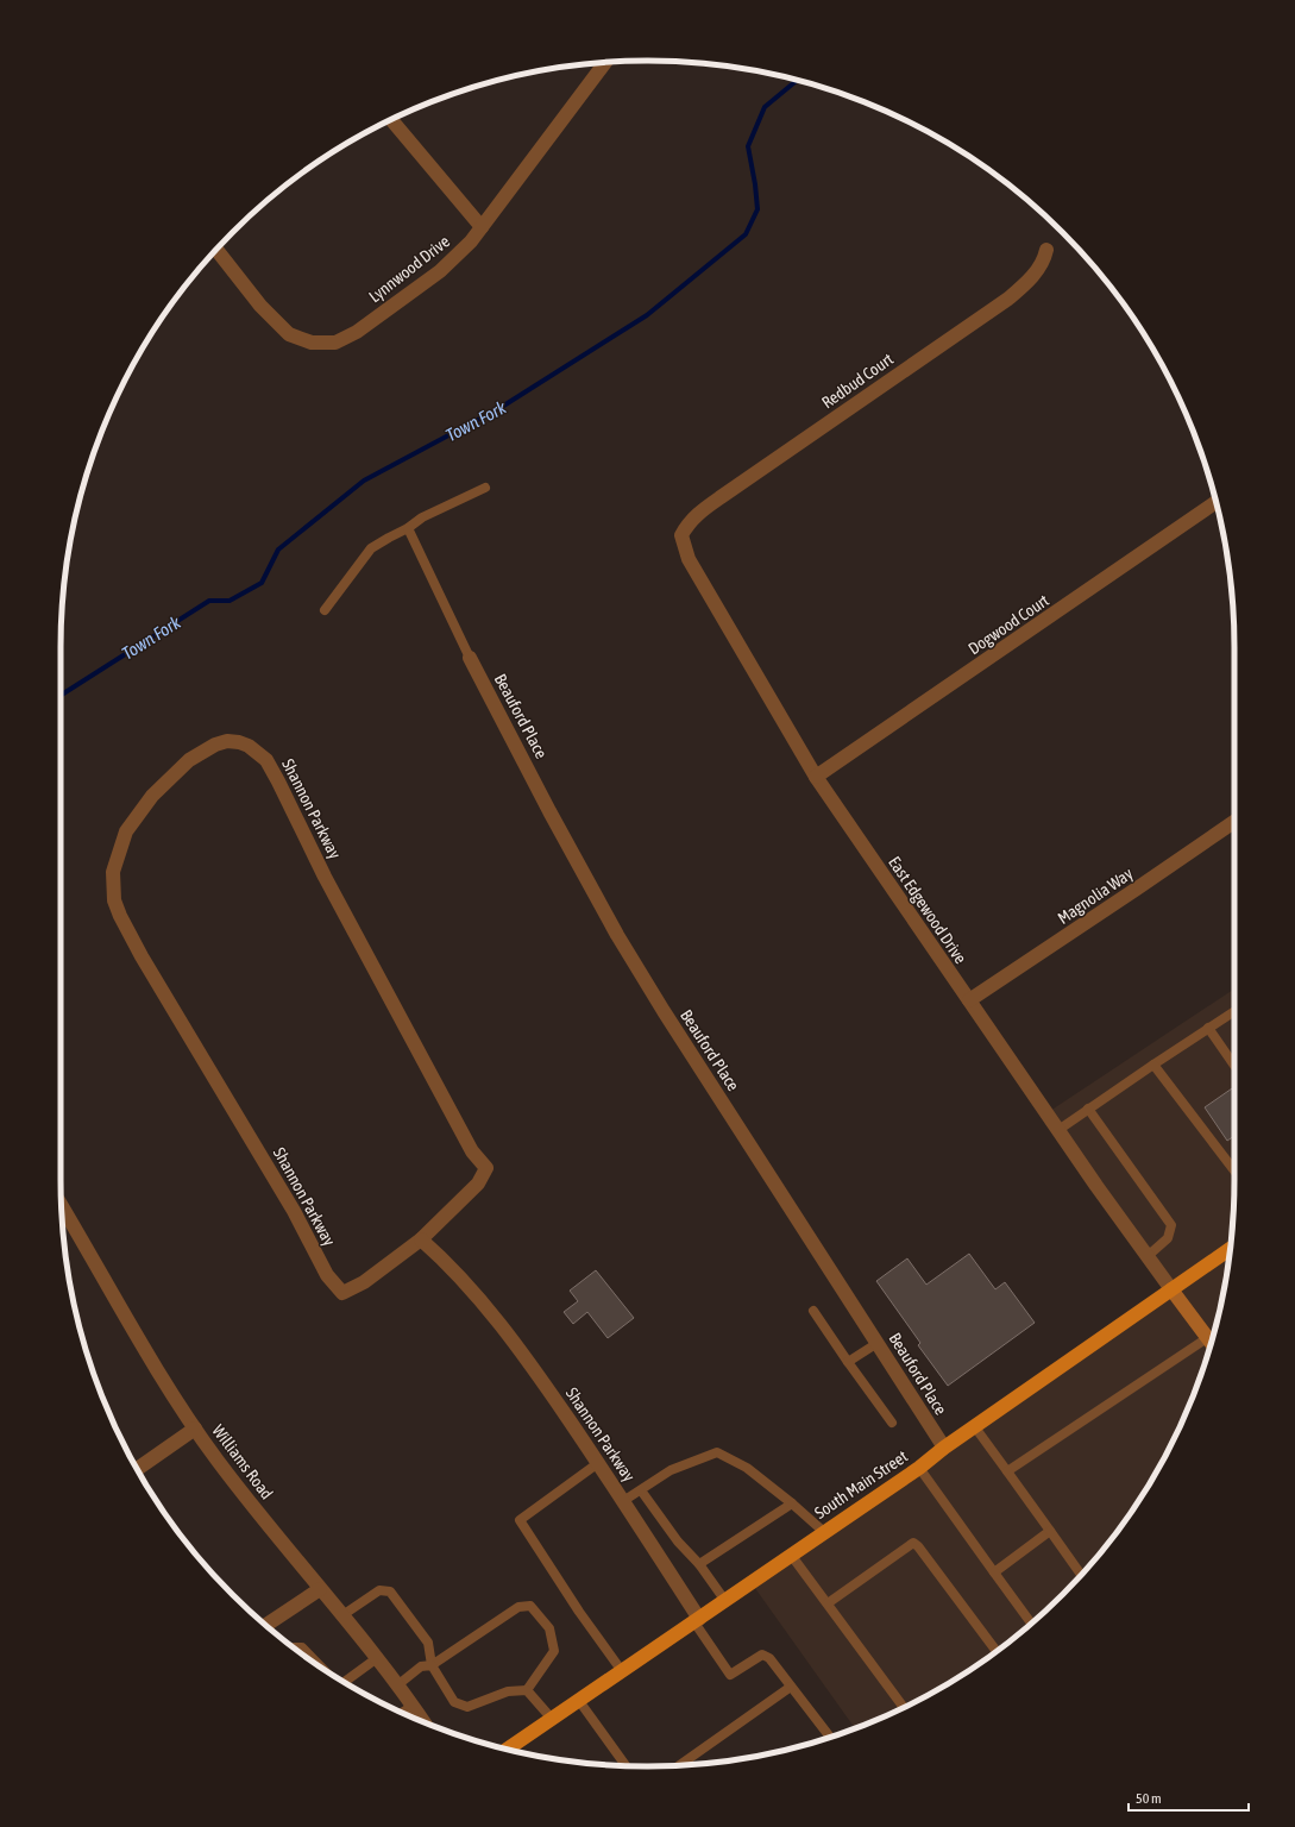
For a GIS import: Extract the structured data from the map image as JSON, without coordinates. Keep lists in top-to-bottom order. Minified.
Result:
{"streets":{"main road":["South Main Street"],"street":["Lynnwood Drive","Redbud Court","Dogwood Court","Beauford Place","Shannon Parkway","Magnolia Way","East Edgewood Drive","Williams Road"]},"crossings":[["Redbud Court","East Edgewood Drive"],["Dogwood Court","East Edgewood Drive"],["Beauford Place","South Main Street"],["Shannon Parkway","South Main Street"],["Magnolia Way","East Edgewood Drive"],["East Edgewood Drive","South Main Street"]],"water":["Town Fork"],"scale_bar":"50 m"}
